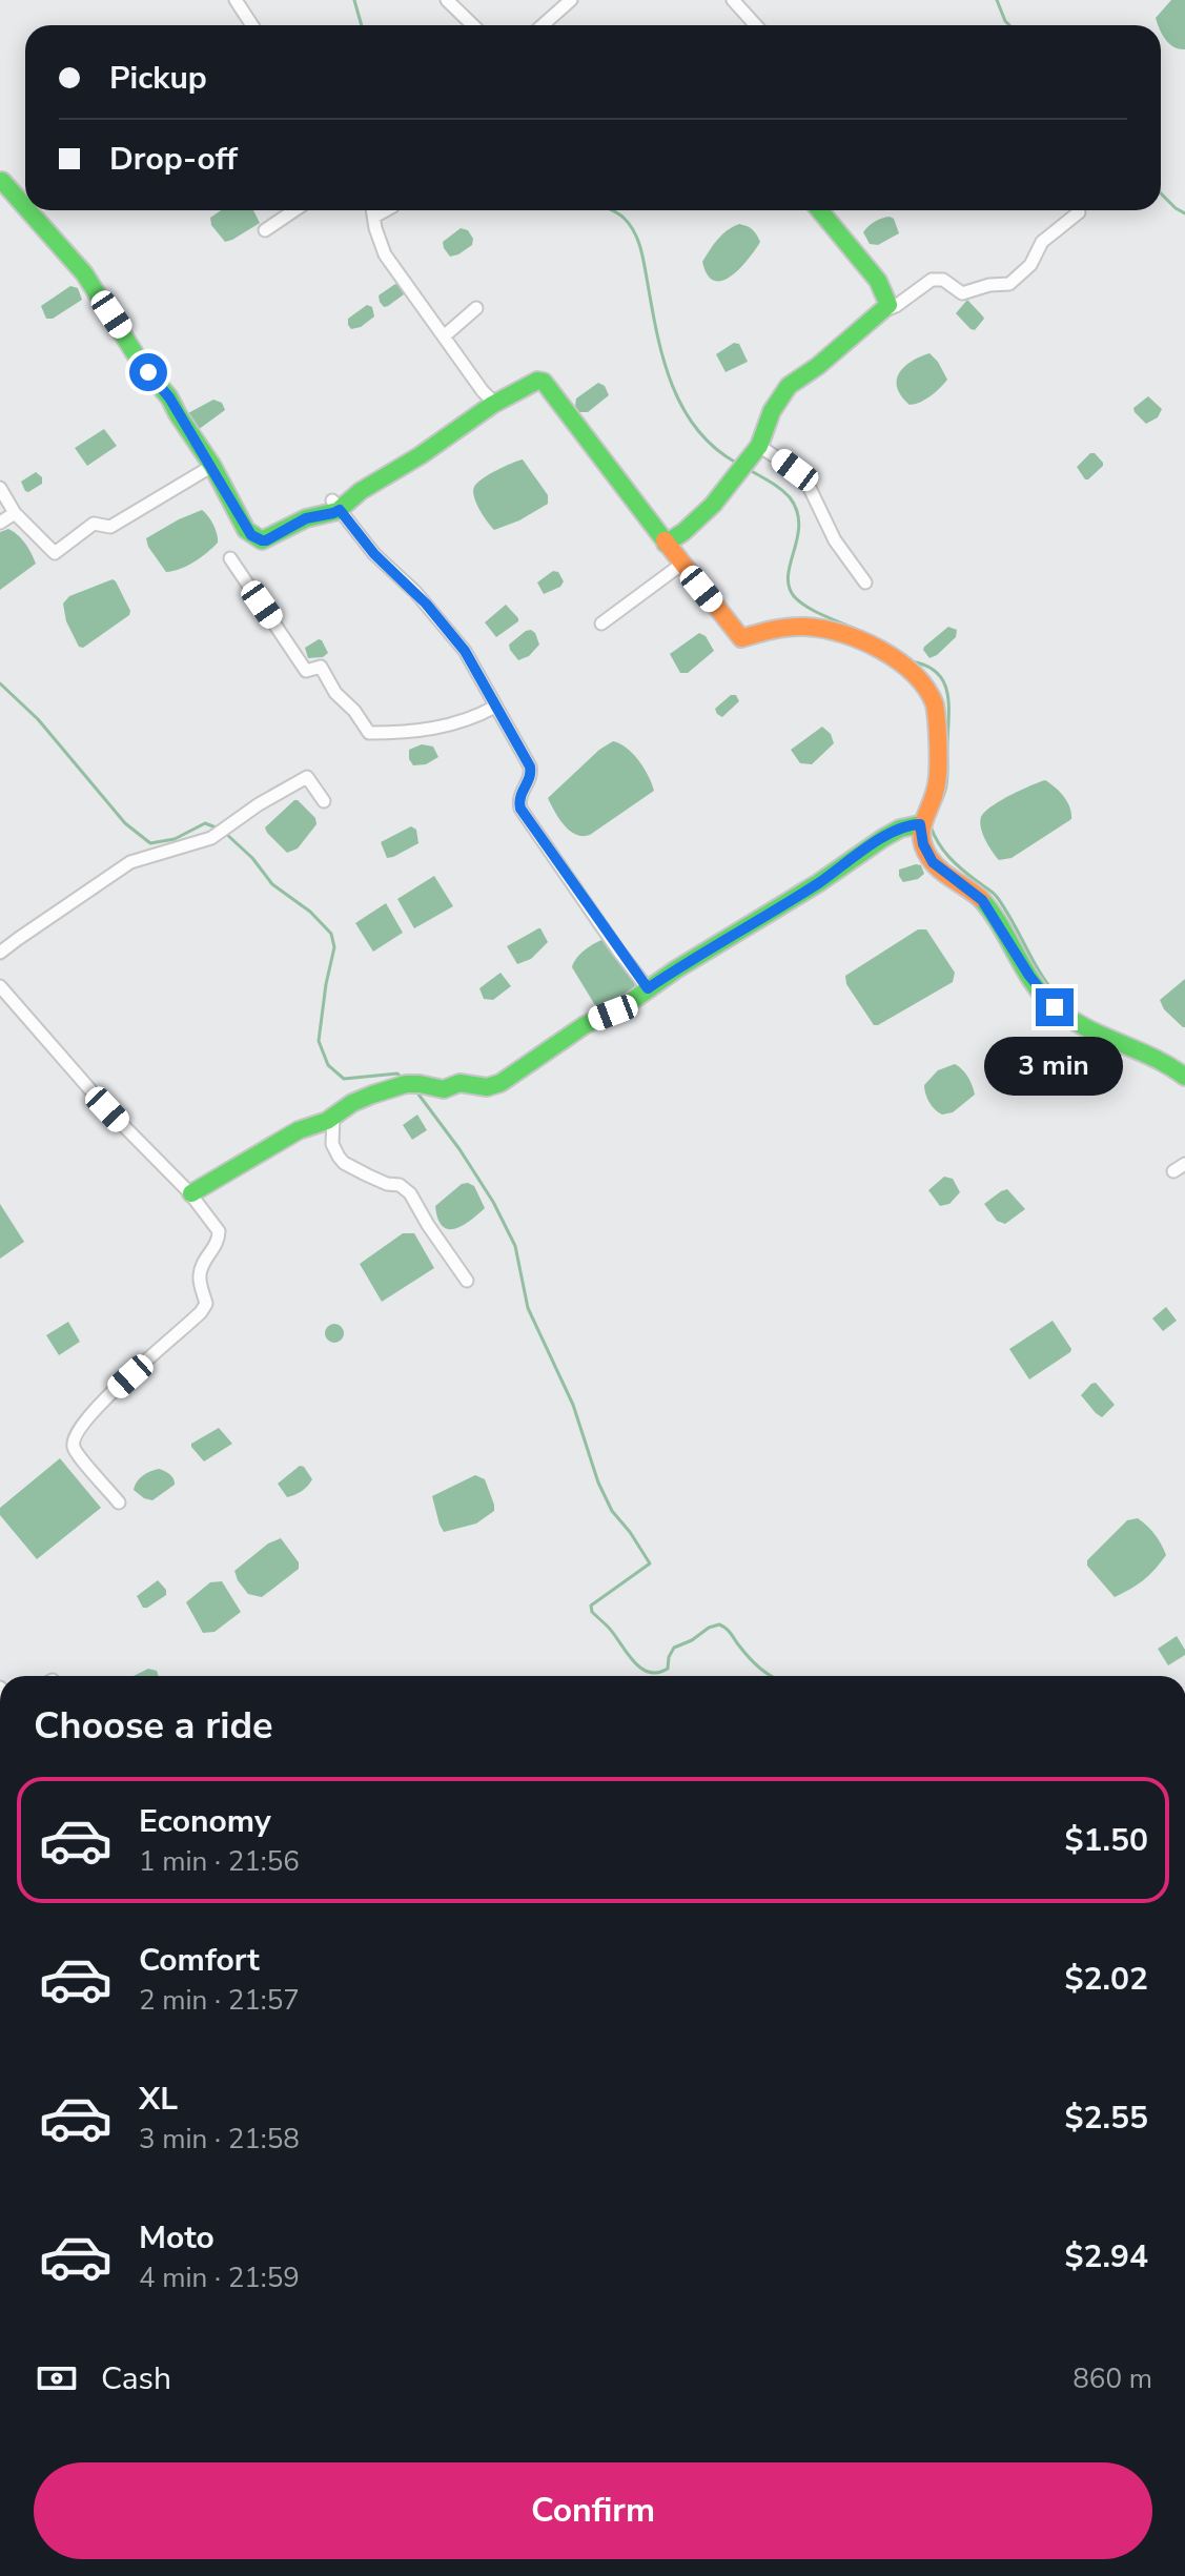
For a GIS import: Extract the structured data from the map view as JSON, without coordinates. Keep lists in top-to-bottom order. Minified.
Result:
{"page":{"banner":["Pickup","Drop-off"],"bubble":"3 min","heading":"Choose a ride","list":[{"name":"Economy","note":"1 min · 21:56","value":"$1.50"},{"name":"Comfort","note":"2 min · 21:57","value":"$2.02"},{"name":"XL","note":"3 min · 21:58","value":"$2.55"},{"name":"Moto","note":"4 min · 21:59","value":"$2.94"}],"pay":["Cash","860 m"],"buttons":"Confirm"}}
